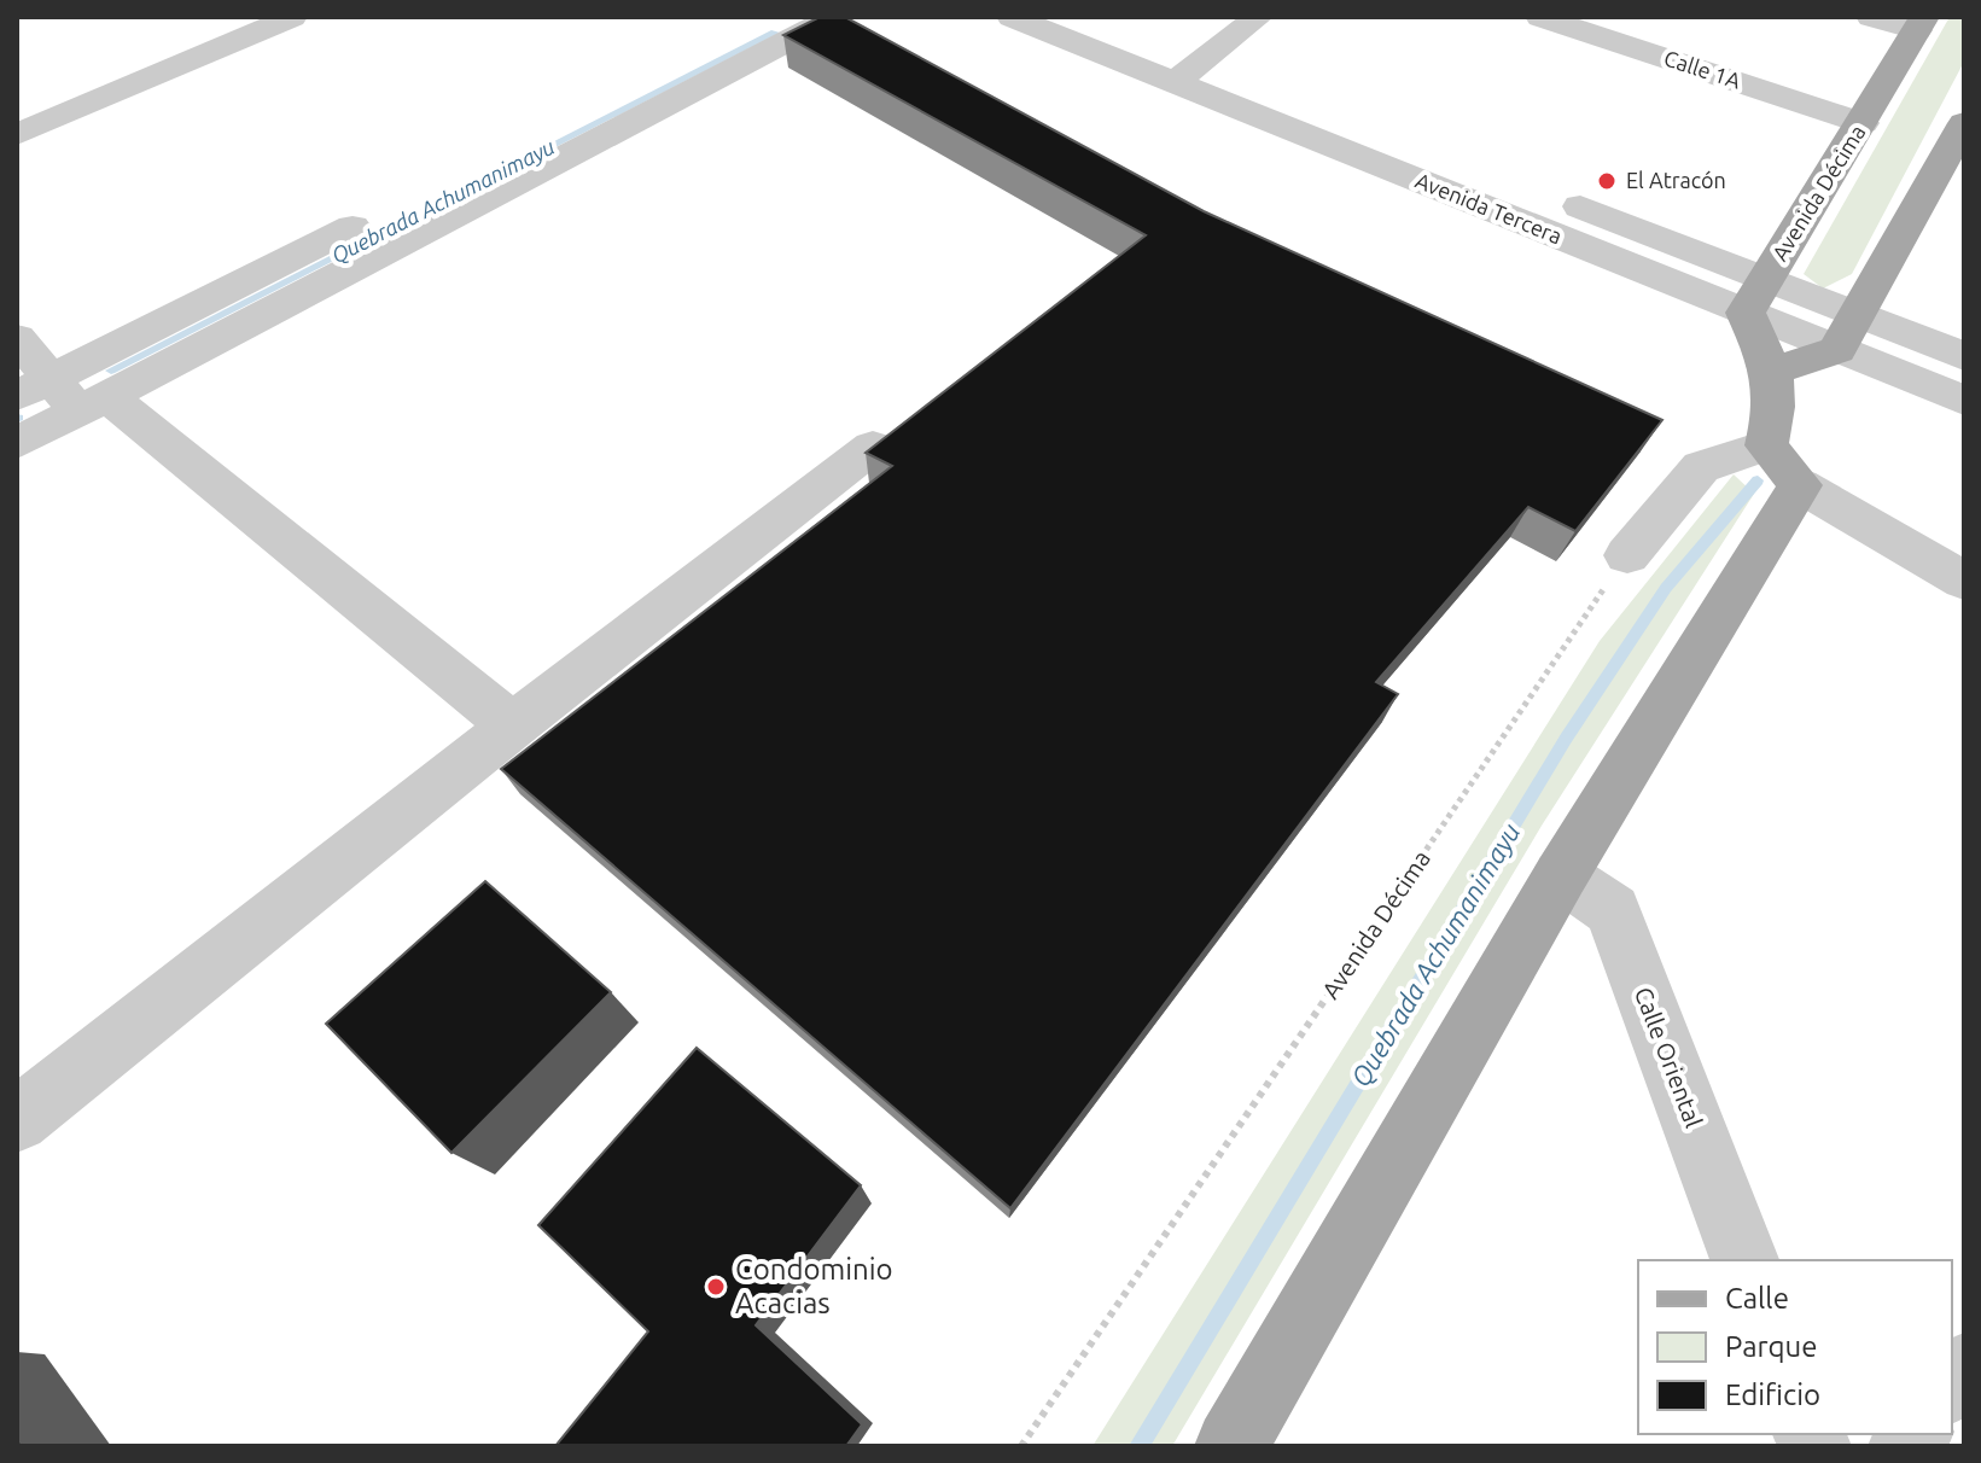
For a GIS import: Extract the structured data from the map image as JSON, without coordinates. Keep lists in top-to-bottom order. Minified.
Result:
{"streets":{"main road":["Avenida Décima"],"street":["Calle 1A","Avenida Tercera","Calle Oriental"]},"crossings":[["Calle 1A","Avenida Décima"],["Avenida Décima","Avenida Tercera"]],"water":["Quebrada Achumanimayu"],"places":["El Atracón","Condominio Acacias"],"legend":["Calle","Parque","Edificio"]}
